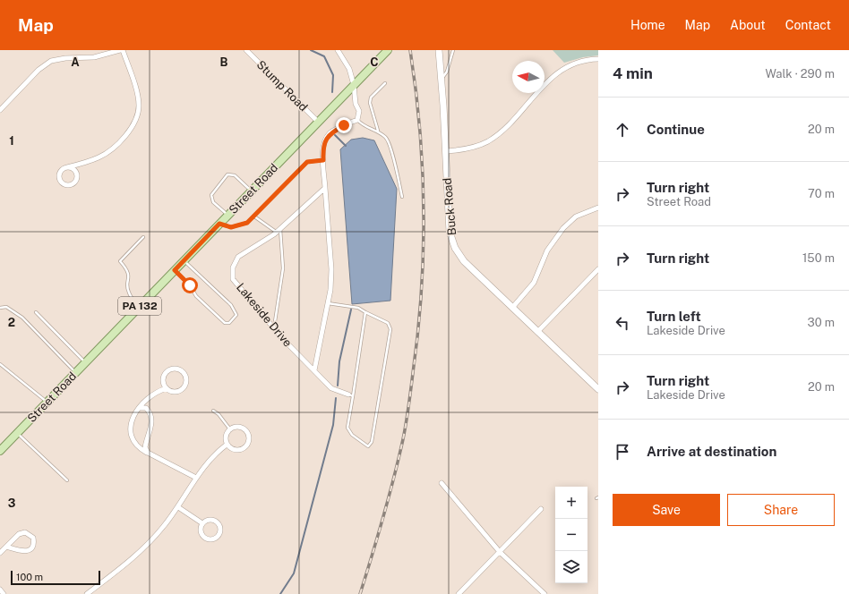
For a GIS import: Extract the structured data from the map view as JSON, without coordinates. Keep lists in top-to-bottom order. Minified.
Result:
{"streets":{"main road":["Street Road","PA 132"],"street":["Stump Road","Buck Road","Lakeside Drive"]},"crossings":[["Stump Road","Street Road"]],"scale_bar":"100 m","north":"left","page":{"header":"Map","nav":["Home","Map","About","Contact"],"heading":["4 min","Walk · 290 m"],"list":[["Continue","20 m"],["Turn right","Street Road","70 m"],["Turn right","150 m"],["Turn left","Lakeside Drive","30 m"],["Turn right","Lakeside Drive","20 m"],"Arrive at destination"],"buttons":["Save","Share"],"map_buttons":["+","−"],"scale":"100 m"},"grid":{"columns":["A","B","C"],"rows":["1","2","3"]}}
